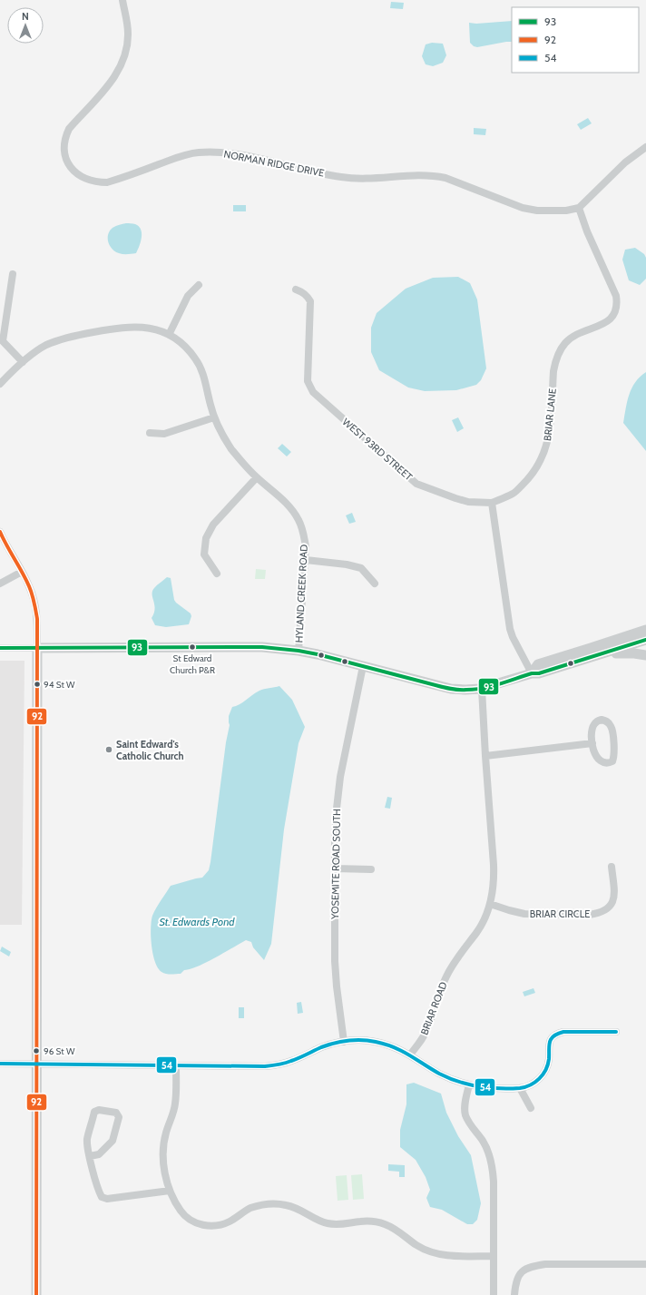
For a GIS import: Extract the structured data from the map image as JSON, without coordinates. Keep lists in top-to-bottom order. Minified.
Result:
{"streets":{"street":["NORMAN RIDGE DRIVE","BRIAR LANE","WEST 93RD STREET","HYLAND CREEK ROAD","YOSEMITE ROAD SOUTH","BRIAR CIRCLE","BRIAR ROAD"]},"crossings":[["NORMAN RIDGE DRIVE","BRIAR LANE"],["BRIAR LANE","WEST 93RD STREET"],["BRIAR CIRCLE","BRIAR ROAD"]],"water":["St. Edwards Pond"],"places":["St Edward Church P&R","94 St W","Saint Edward's Catholic Church","96 St W"],"lines":["transit line 92","transit line 93","transit line 54"],"legend":["93","92","54"],"north":"top"}
